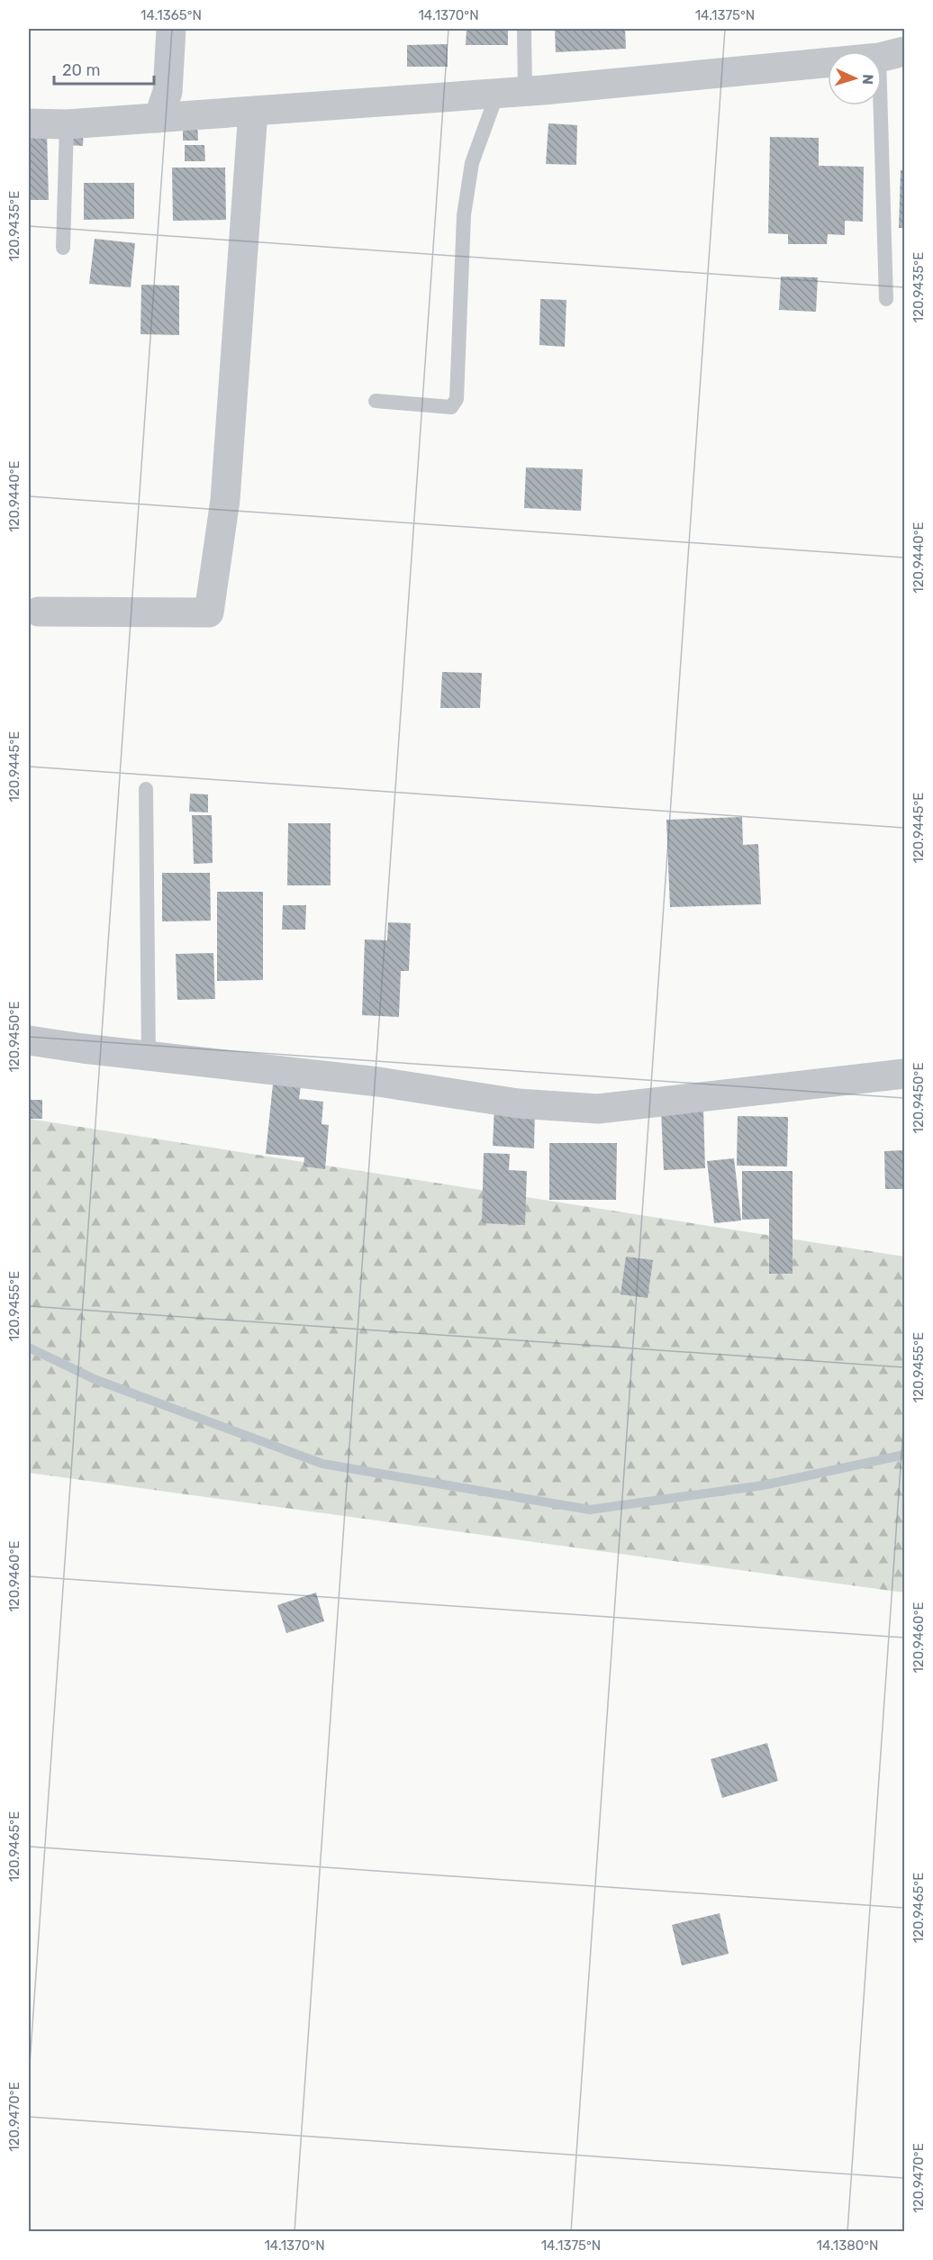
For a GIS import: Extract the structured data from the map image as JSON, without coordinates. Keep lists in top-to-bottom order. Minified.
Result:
{"scale_bar":"20 m","north":"right","coordinates":["14.1365°N","14.1370°N","14.1375°N","120.9435°E","120.9440°E","120.9445°E","120.9450°E","120.9455°E","120.9460°E","120.9465°E","120.9470°E","14.1380°N"]}
